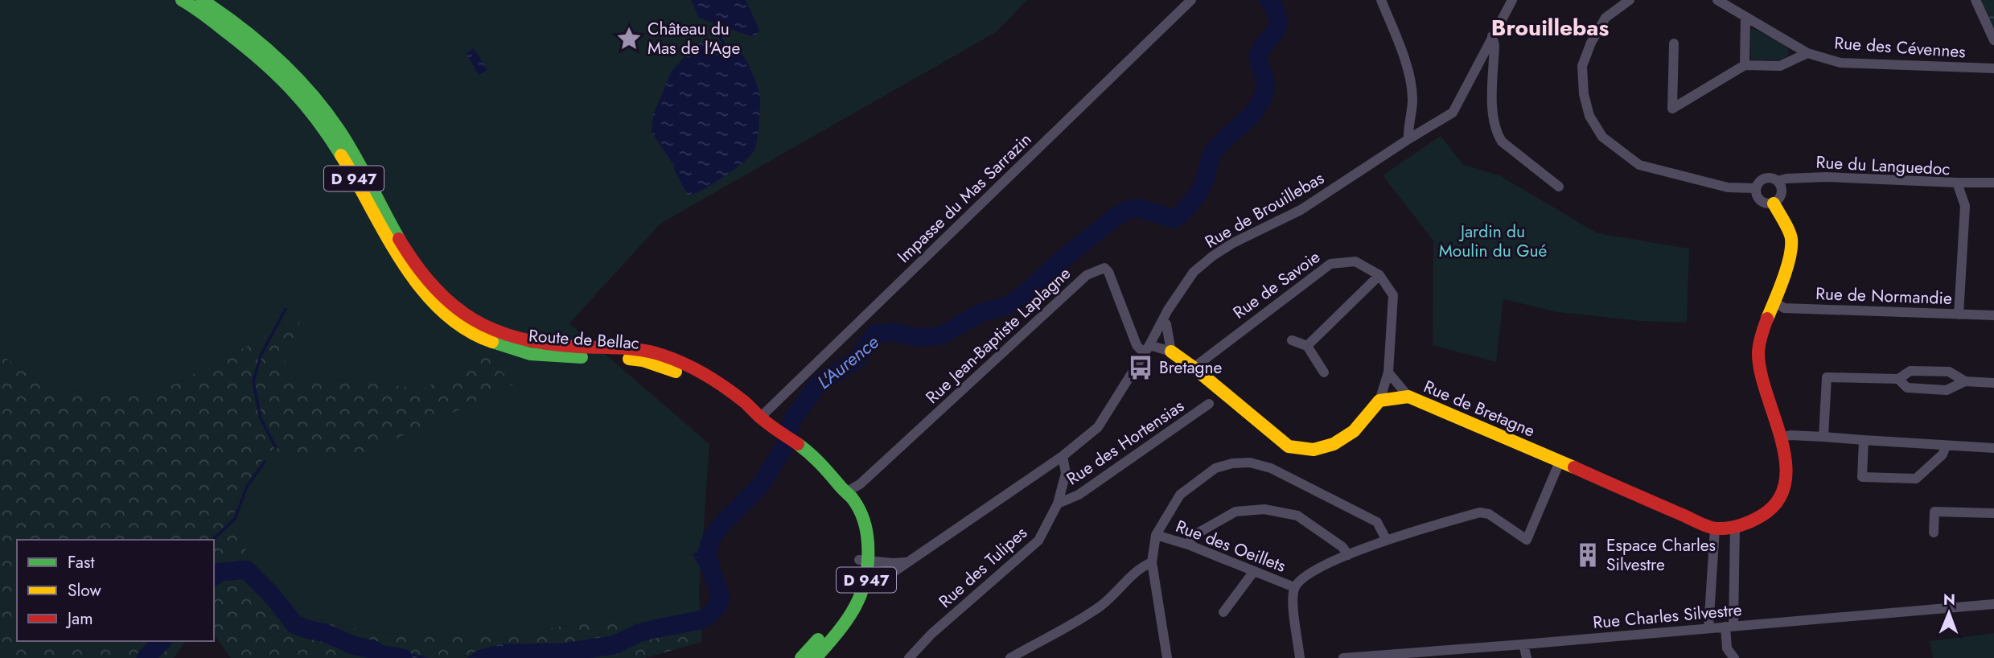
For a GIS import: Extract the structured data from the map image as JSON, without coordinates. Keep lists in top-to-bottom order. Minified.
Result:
{"streets":{"main road":["D 947","Route de Bellac","Rue de Bretagne"],"street":["Rue des Cévennes","Rue du Languedoc","Impasse du Mas Sarrazin","Rue de Brouillebas","Rue de Savoie","Rue de Normandie","Rue Jean-Baptiste Laplagne","Rue des Hortensias","Rue des Oeillets","Rue des Tulipes","Rue Charles Silvestre"]},"crossings":[["Rue du Languedoc","Rue de Normandie"],["D 947","Rue de Brouillebas"],["D 947","Rue Jean-Baptiste Laplagne"],["D 947","Route de Bellac"],["Impasse du Mas Sarrazin","Route de Bellac"],["Rue de Brouillebas","Rue Jean-Baptiste Laplagne"],["Rue de Brouillebas","Rue des Tulipes"],["Rue Jean-Baptiste Laplagne","Route de Bellac"],["Rue des Hortensias","Rue des Tulipes"]],"districts":["Brouillebas"],"water":["L'Aurence"],"parks":["Jardin du Moulin du Gué"],"places":{"place":["Château du Mas de l'Age"],"bus stop":["Bretagne"],"building":["Espace Charles Silvestre"]},"legend":["Fast","Slow","Jam"],"north":"top"}
